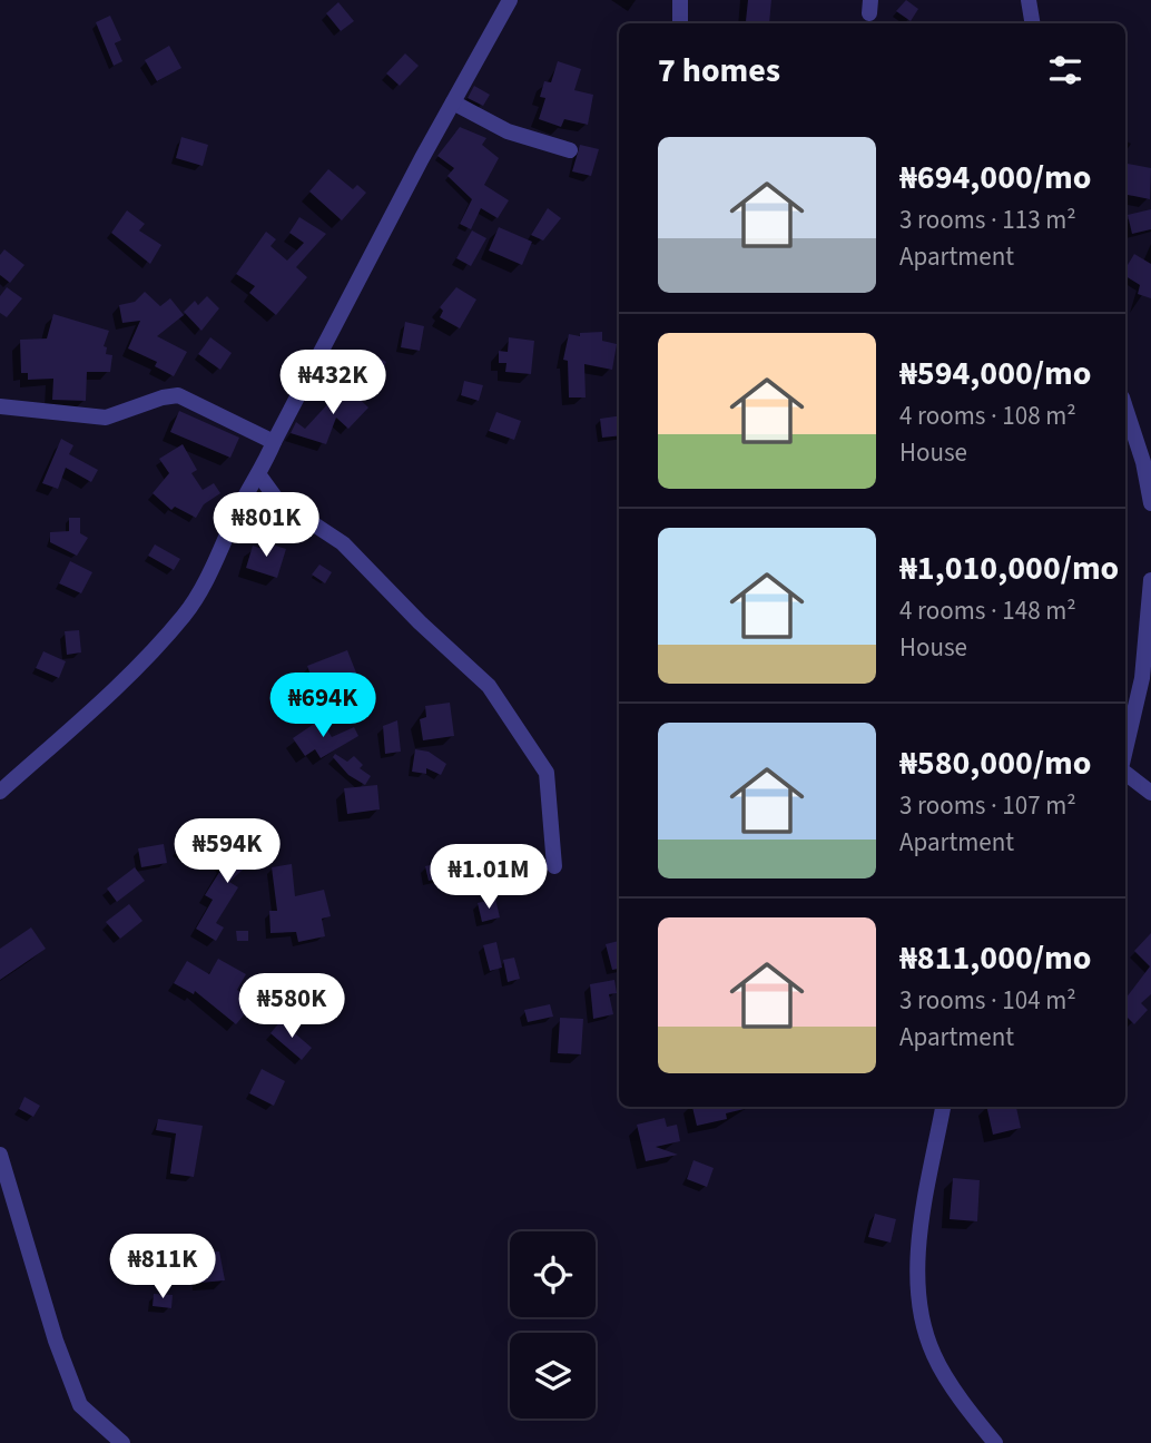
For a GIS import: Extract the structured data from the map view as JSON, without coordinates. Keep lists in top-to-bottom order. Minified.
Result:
{"page":{"heading":"7 homes","list":[{"name":"₦694,000/mo","note":"3 rooms · 113 m² · Apartment"},{"name":"₦594,000/mo","note":"4 rooms · 108 m² · House"},{"name":"₦1,010,000/mo","note":"4 rooms · 148 m² · House"},{"name":"₦580,000/mo","note":"3 rooms · 107 m² · Apartment"},{"name":"₦811,000/mo","note":"3 rooms · 104 m² · Apartment"}],"price":["₦432K","₦801K","₦694K","₦594K","₦1.01M","₦580K","₦811K"]}}
